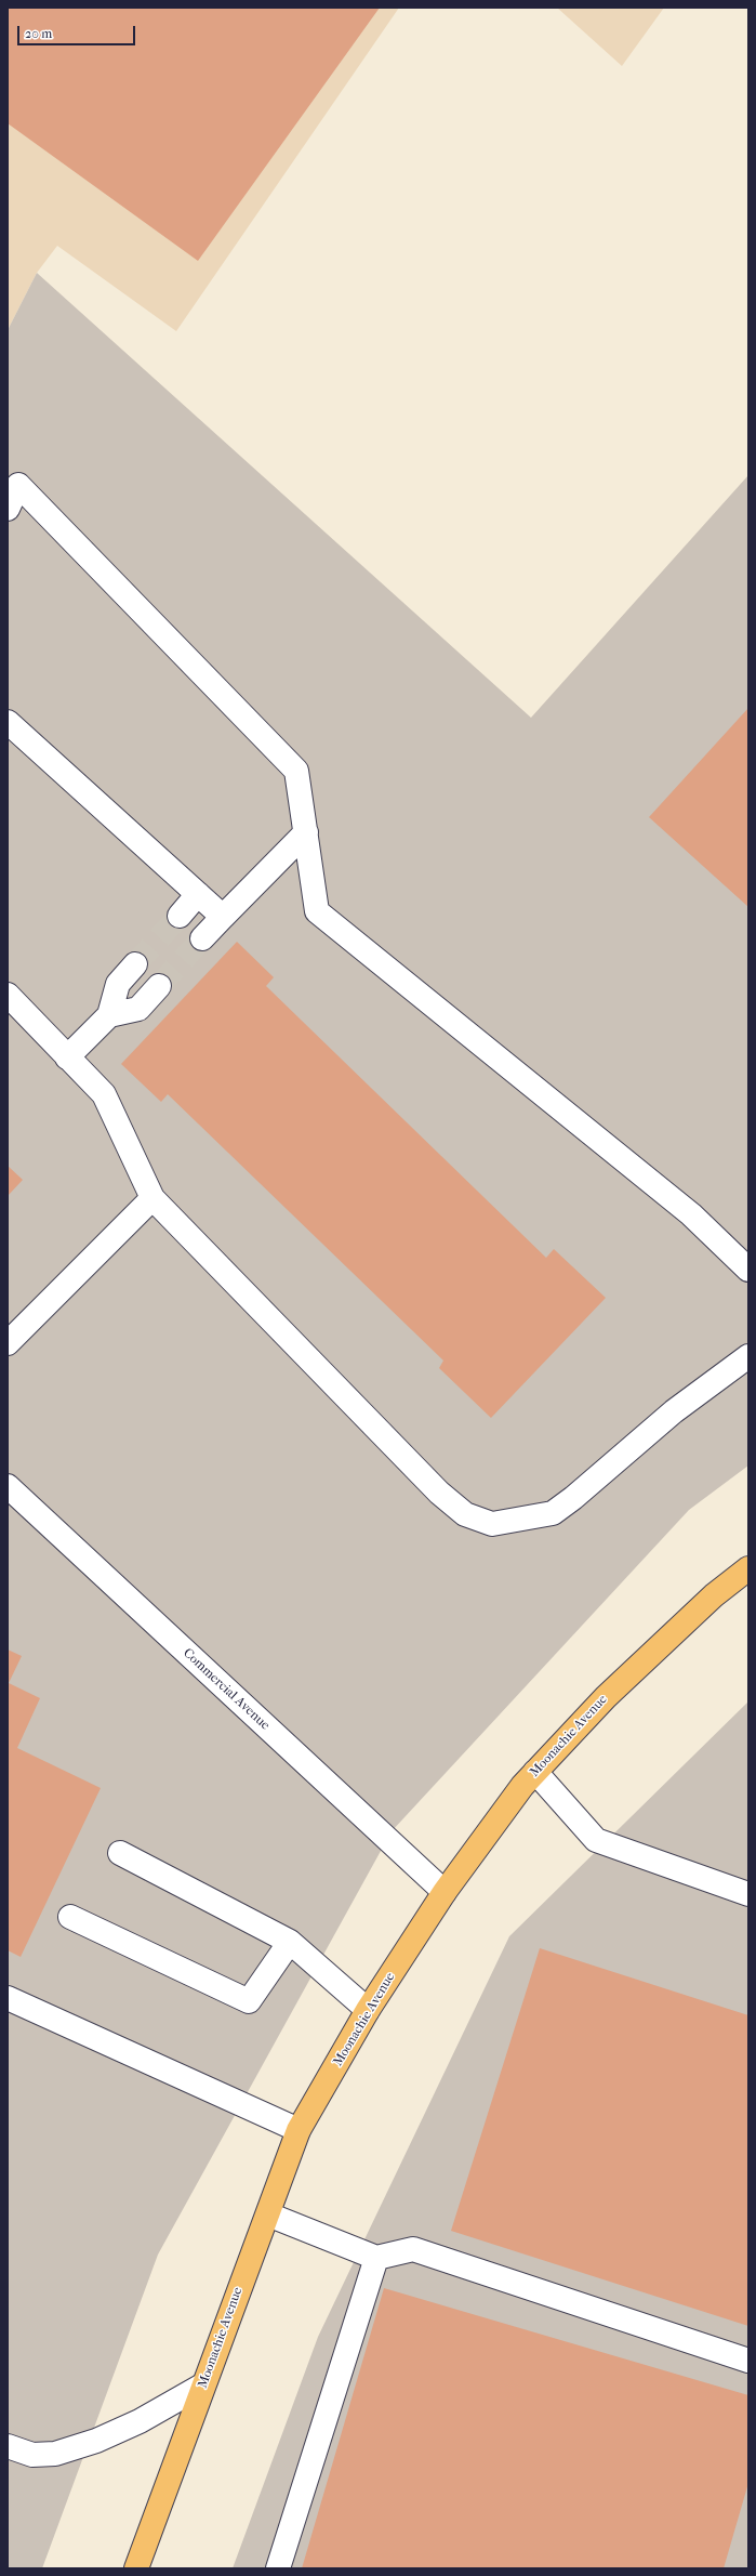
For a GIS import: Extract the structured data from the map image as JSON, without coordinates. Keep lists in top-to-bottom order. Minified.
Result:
{"streets":{"main road":["Moonachie Avenue"],"street":["Commercial Avenue"]},"crossings":[["Commercial Avenue","Moonachie Avenue"]],"scale_bar":"20 m"}
